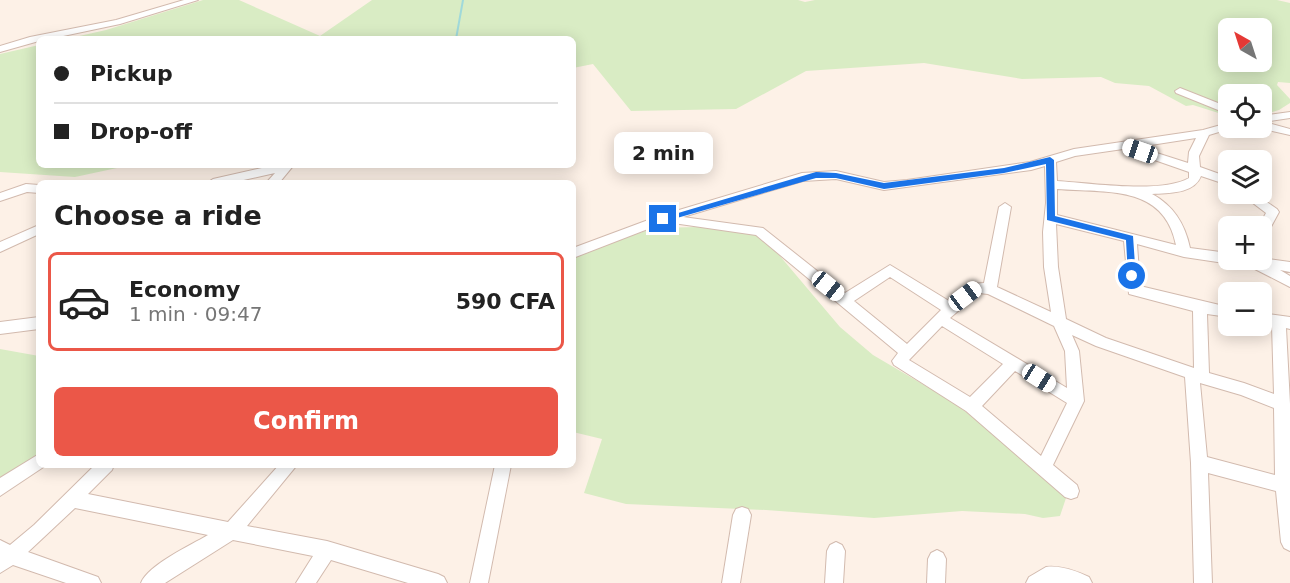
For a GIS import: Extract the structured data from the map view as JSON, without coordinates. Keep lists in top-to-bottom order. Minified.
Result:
{"north":"top left","page":{"map_buttons":["+","−"],"banner":["Pickup","Drop-off"],"bubble":"2 min","heading":"Choose a ride","list":[{"name":"Economy","note":"1 min · 09:47","value":"590 CFA"}],"buttons":"Confirm"}}
